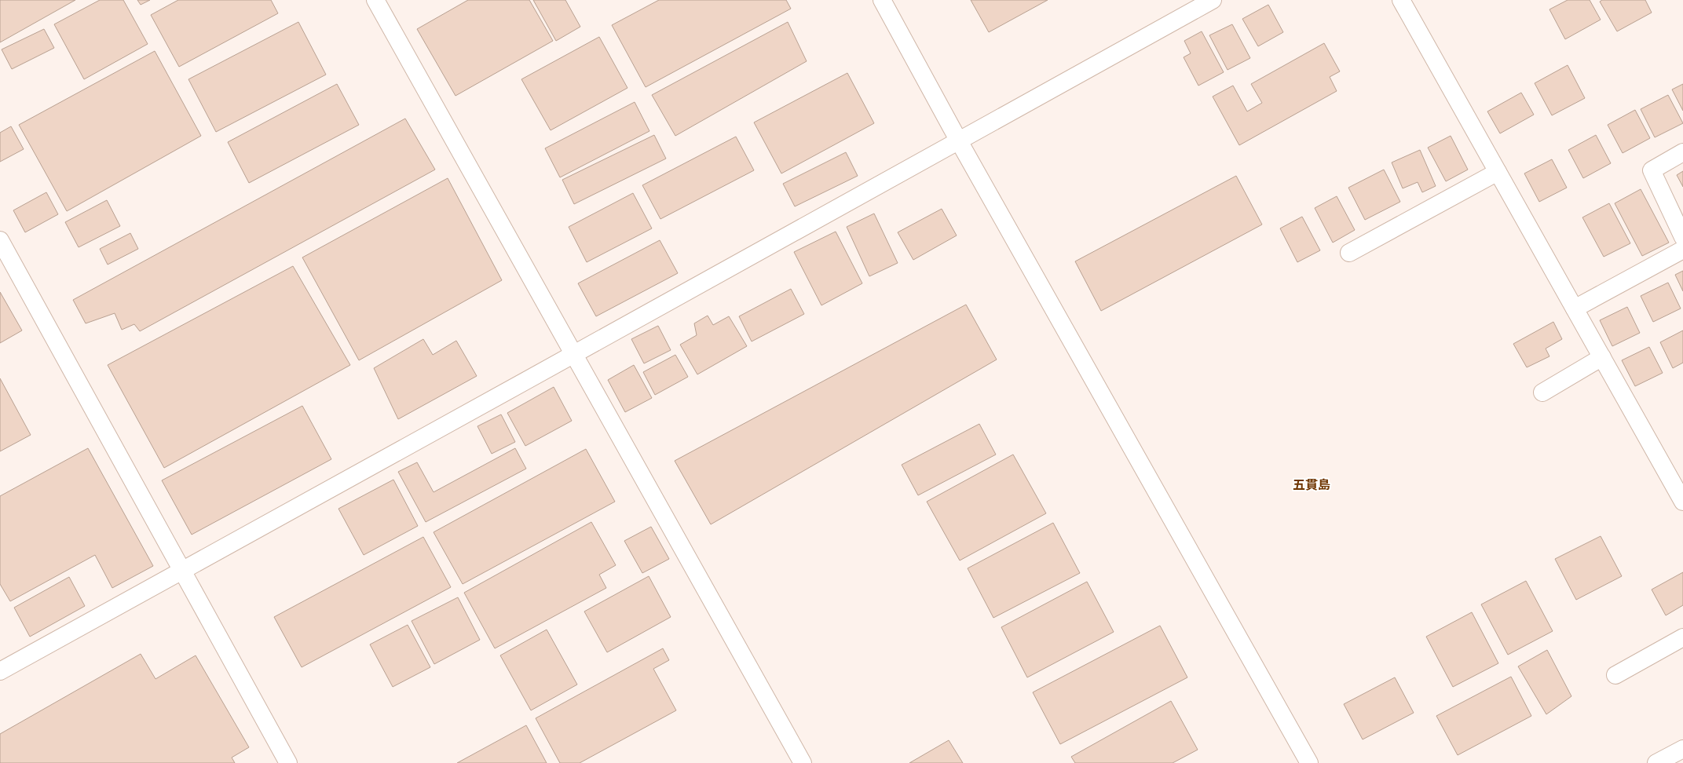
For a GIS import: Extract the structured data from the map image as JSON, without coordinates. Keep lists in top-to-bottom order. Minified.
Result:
{"districts":["五貫島"]}
